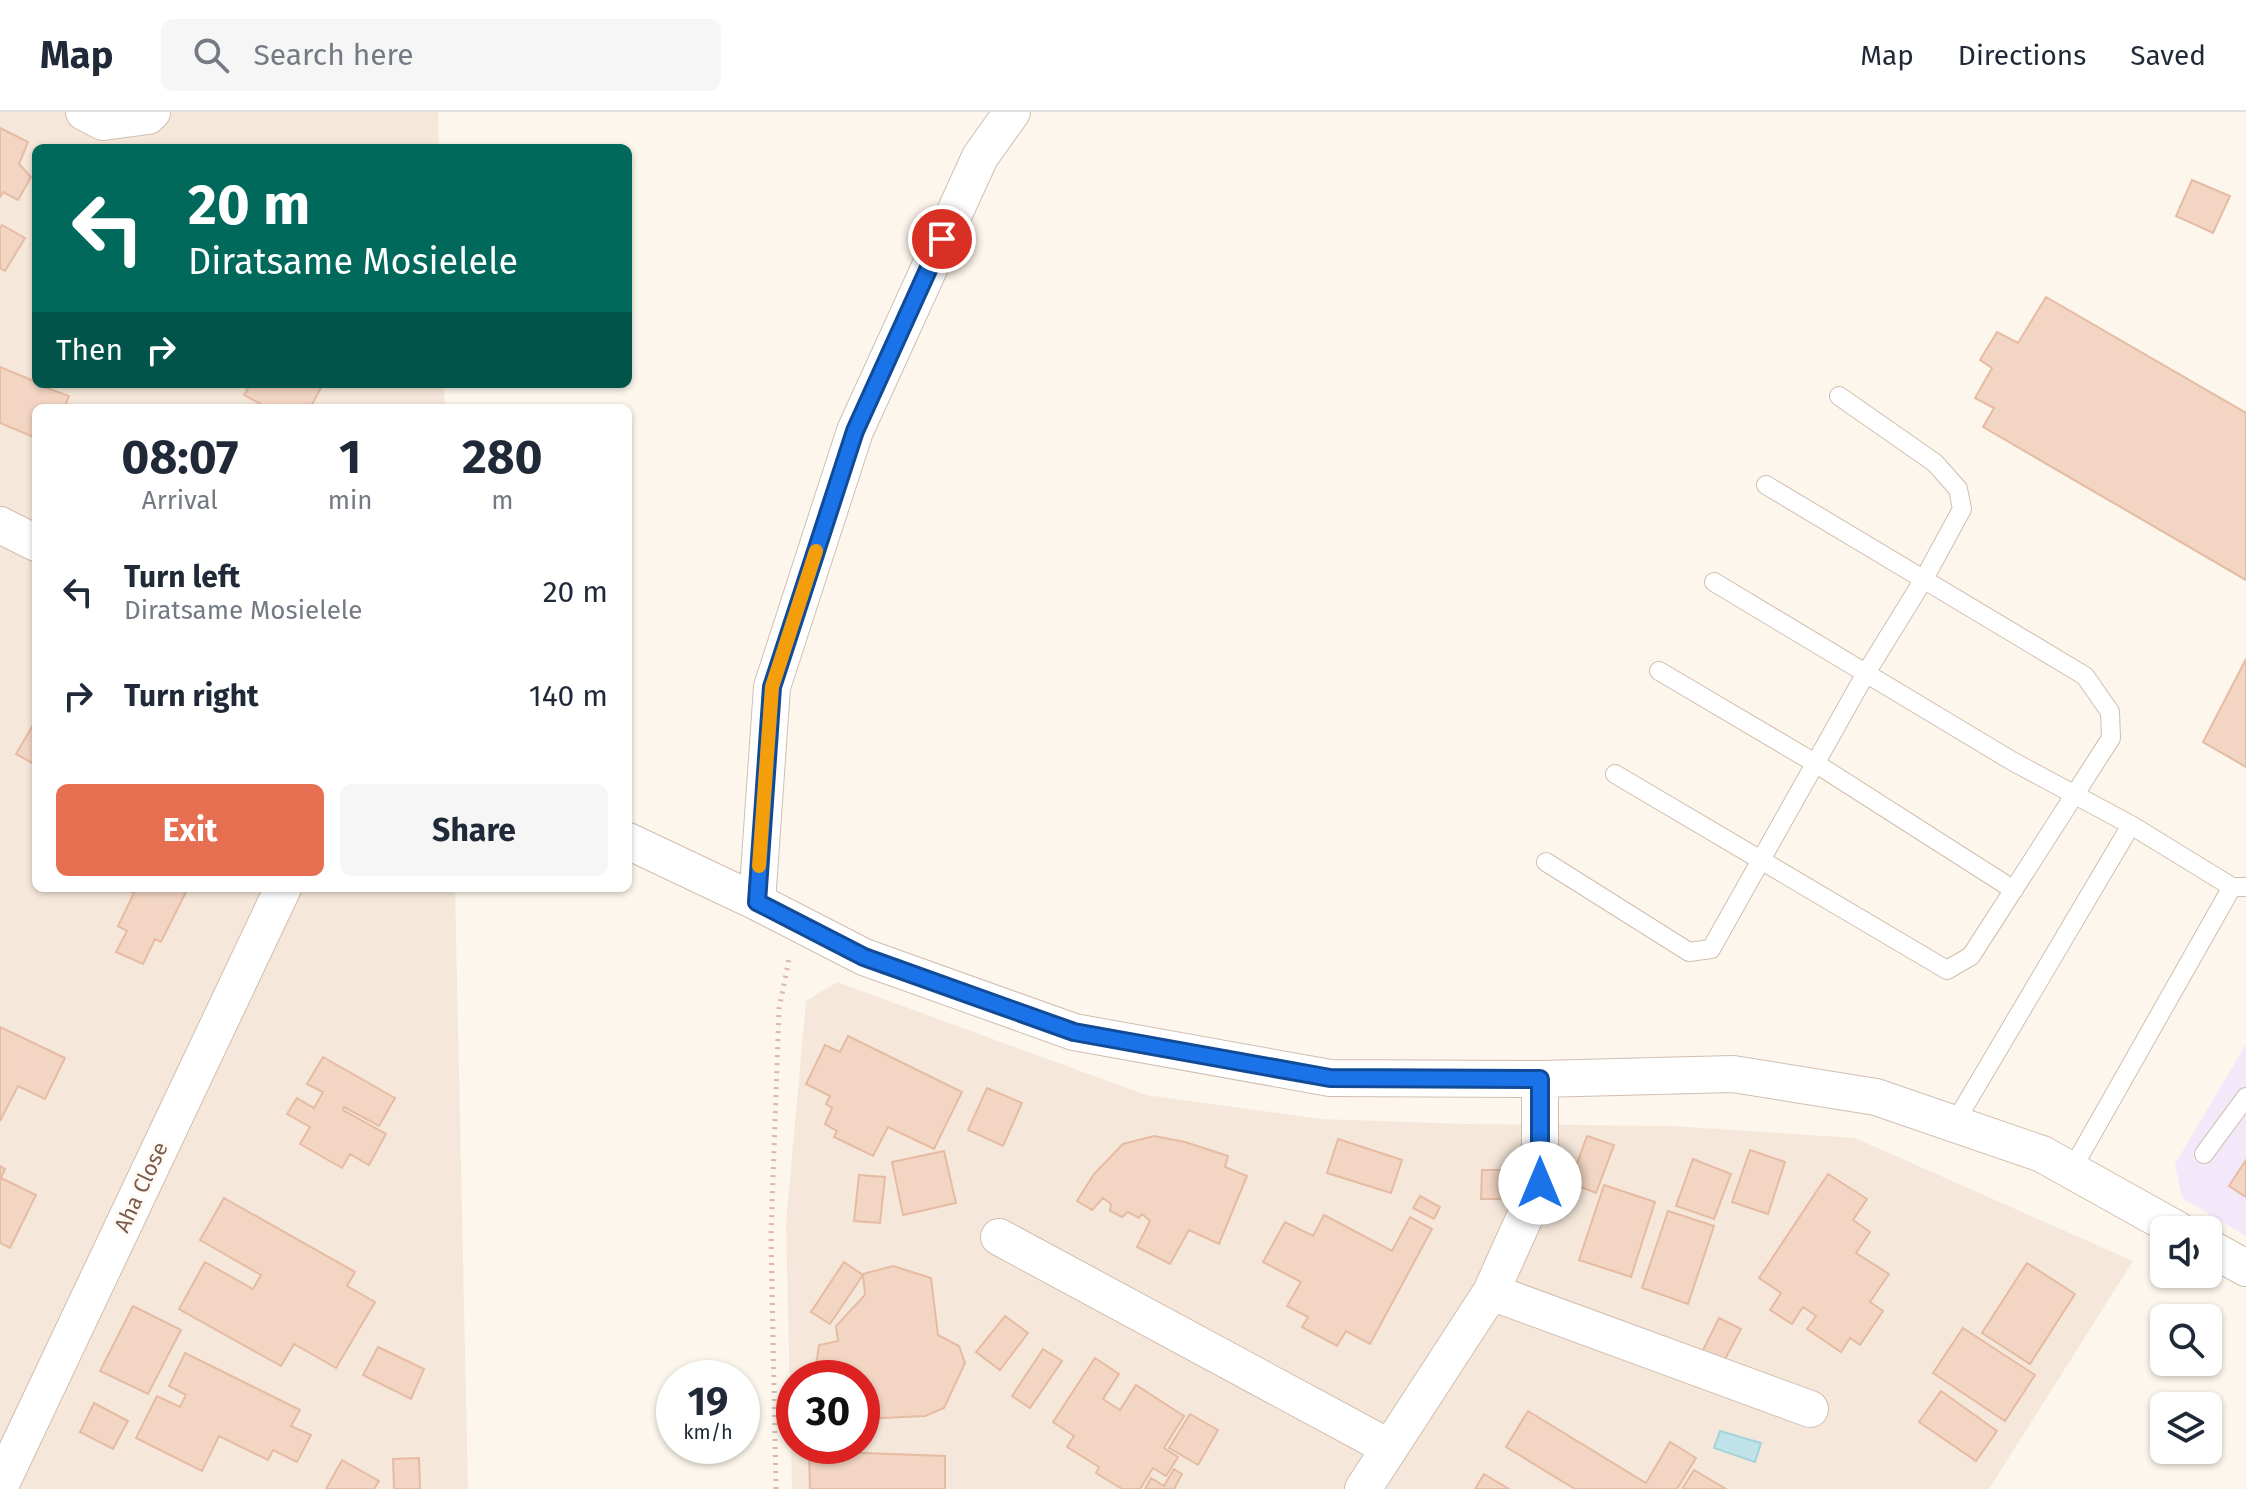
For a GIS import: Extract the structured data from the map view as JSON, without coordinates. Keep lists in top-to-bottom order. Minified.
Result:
{"streets":{"street":["Aha Close"]},"page":{"header":"Map","search":"Search here","nav":["Map","Directions","Saved"],"turn":["20 m","Diratsame Mosielele"],"then":"Then","eta":["08:07","Arrival","1","min","280","m"],"list":[{"name":"Turn left","note":"Diratsame Mosielele","value":"20 m"},{"name":"Turn right","value":"140 m"}],"buttons":["Exit","Share"],"speed":"19 km/h","limit":"30"}}
